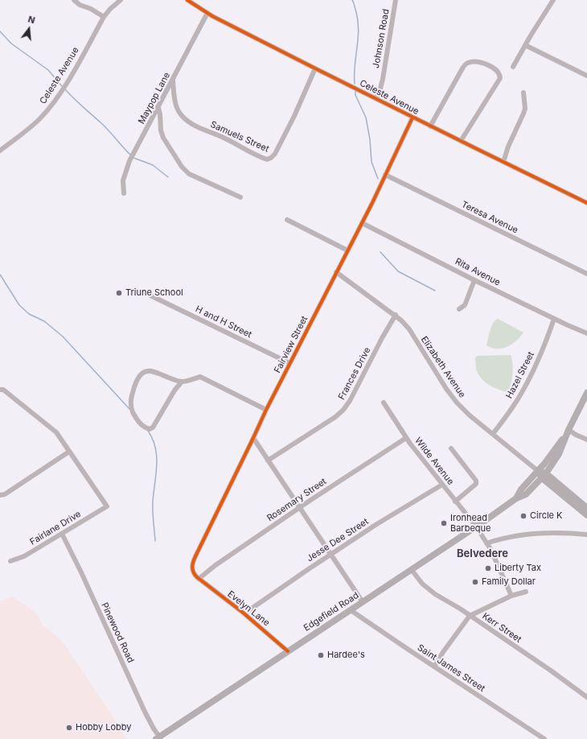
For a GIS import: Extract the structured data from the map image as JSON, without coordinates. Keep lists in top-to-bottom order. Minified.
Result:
{"streets":{"main road":["Edgefield Road"],"street":["Johnson Road","Celeste Avenue","Maypop Lane","Samuels Street","Teresa Avenue","Rita Avenue","H and H Street","Fairview Street","Elizabeth Avenue","Frances Drive","Hazel Street","Wilde Avenue","Rosemary Street","Fairlane Drive","Jesse Dee Street","Evelyn Lane","Kerr Street","Pinewood Road","Saint James Street"]},"crossings":[["Johnson Road","Celeste Avenue"],["Celeste Avenue","Maypop Lane"],["Celeste Avenue","Samuels Street"],["Celeste Avenue","Fairview Street"],["Maypop Lane","Samuels Street"],["Teresa Avenue","Fairview Street"],["Rita Avenue","Fairview Street"],["Rita Avenue","Hazel Street"],["H and H Street","Fairview Street"],["Fairview Street","Elizabeth Avenue"],["Fairview Street","Rosemary Street"],["Fairview Street","Evelyn Lane"],["Elizabeth Avenue","Frances Drive"],["Elizabeth Avenue","Hazel Street"],["Elizabeth Avenue","Edgefield Road"],["Wilde Avenue","Rosemary Street"],["Wilde Avenue","Jesse Dee Street"],["Wilde Avenue","Edgefield Road"],["Rosemary Street","Evelyn Lane"],["Fairlane Drive","Pinewood Road"],["Jesse Dee Street","Evelyn Lane"],["Evelyn Lane","Edgefield Road"],["Edgefield Road","Kerr Street"],["Edgefield Road","Pinewood Road"],["Edgefield Road","Saint James Street"]],"districts":["Belvedere"],"places":["Triune School","Circle K","Ironhead Barbeque","Liberty Tax","Family Dollar","Hardee's","Hobby Lobby"],"north":"top"}
